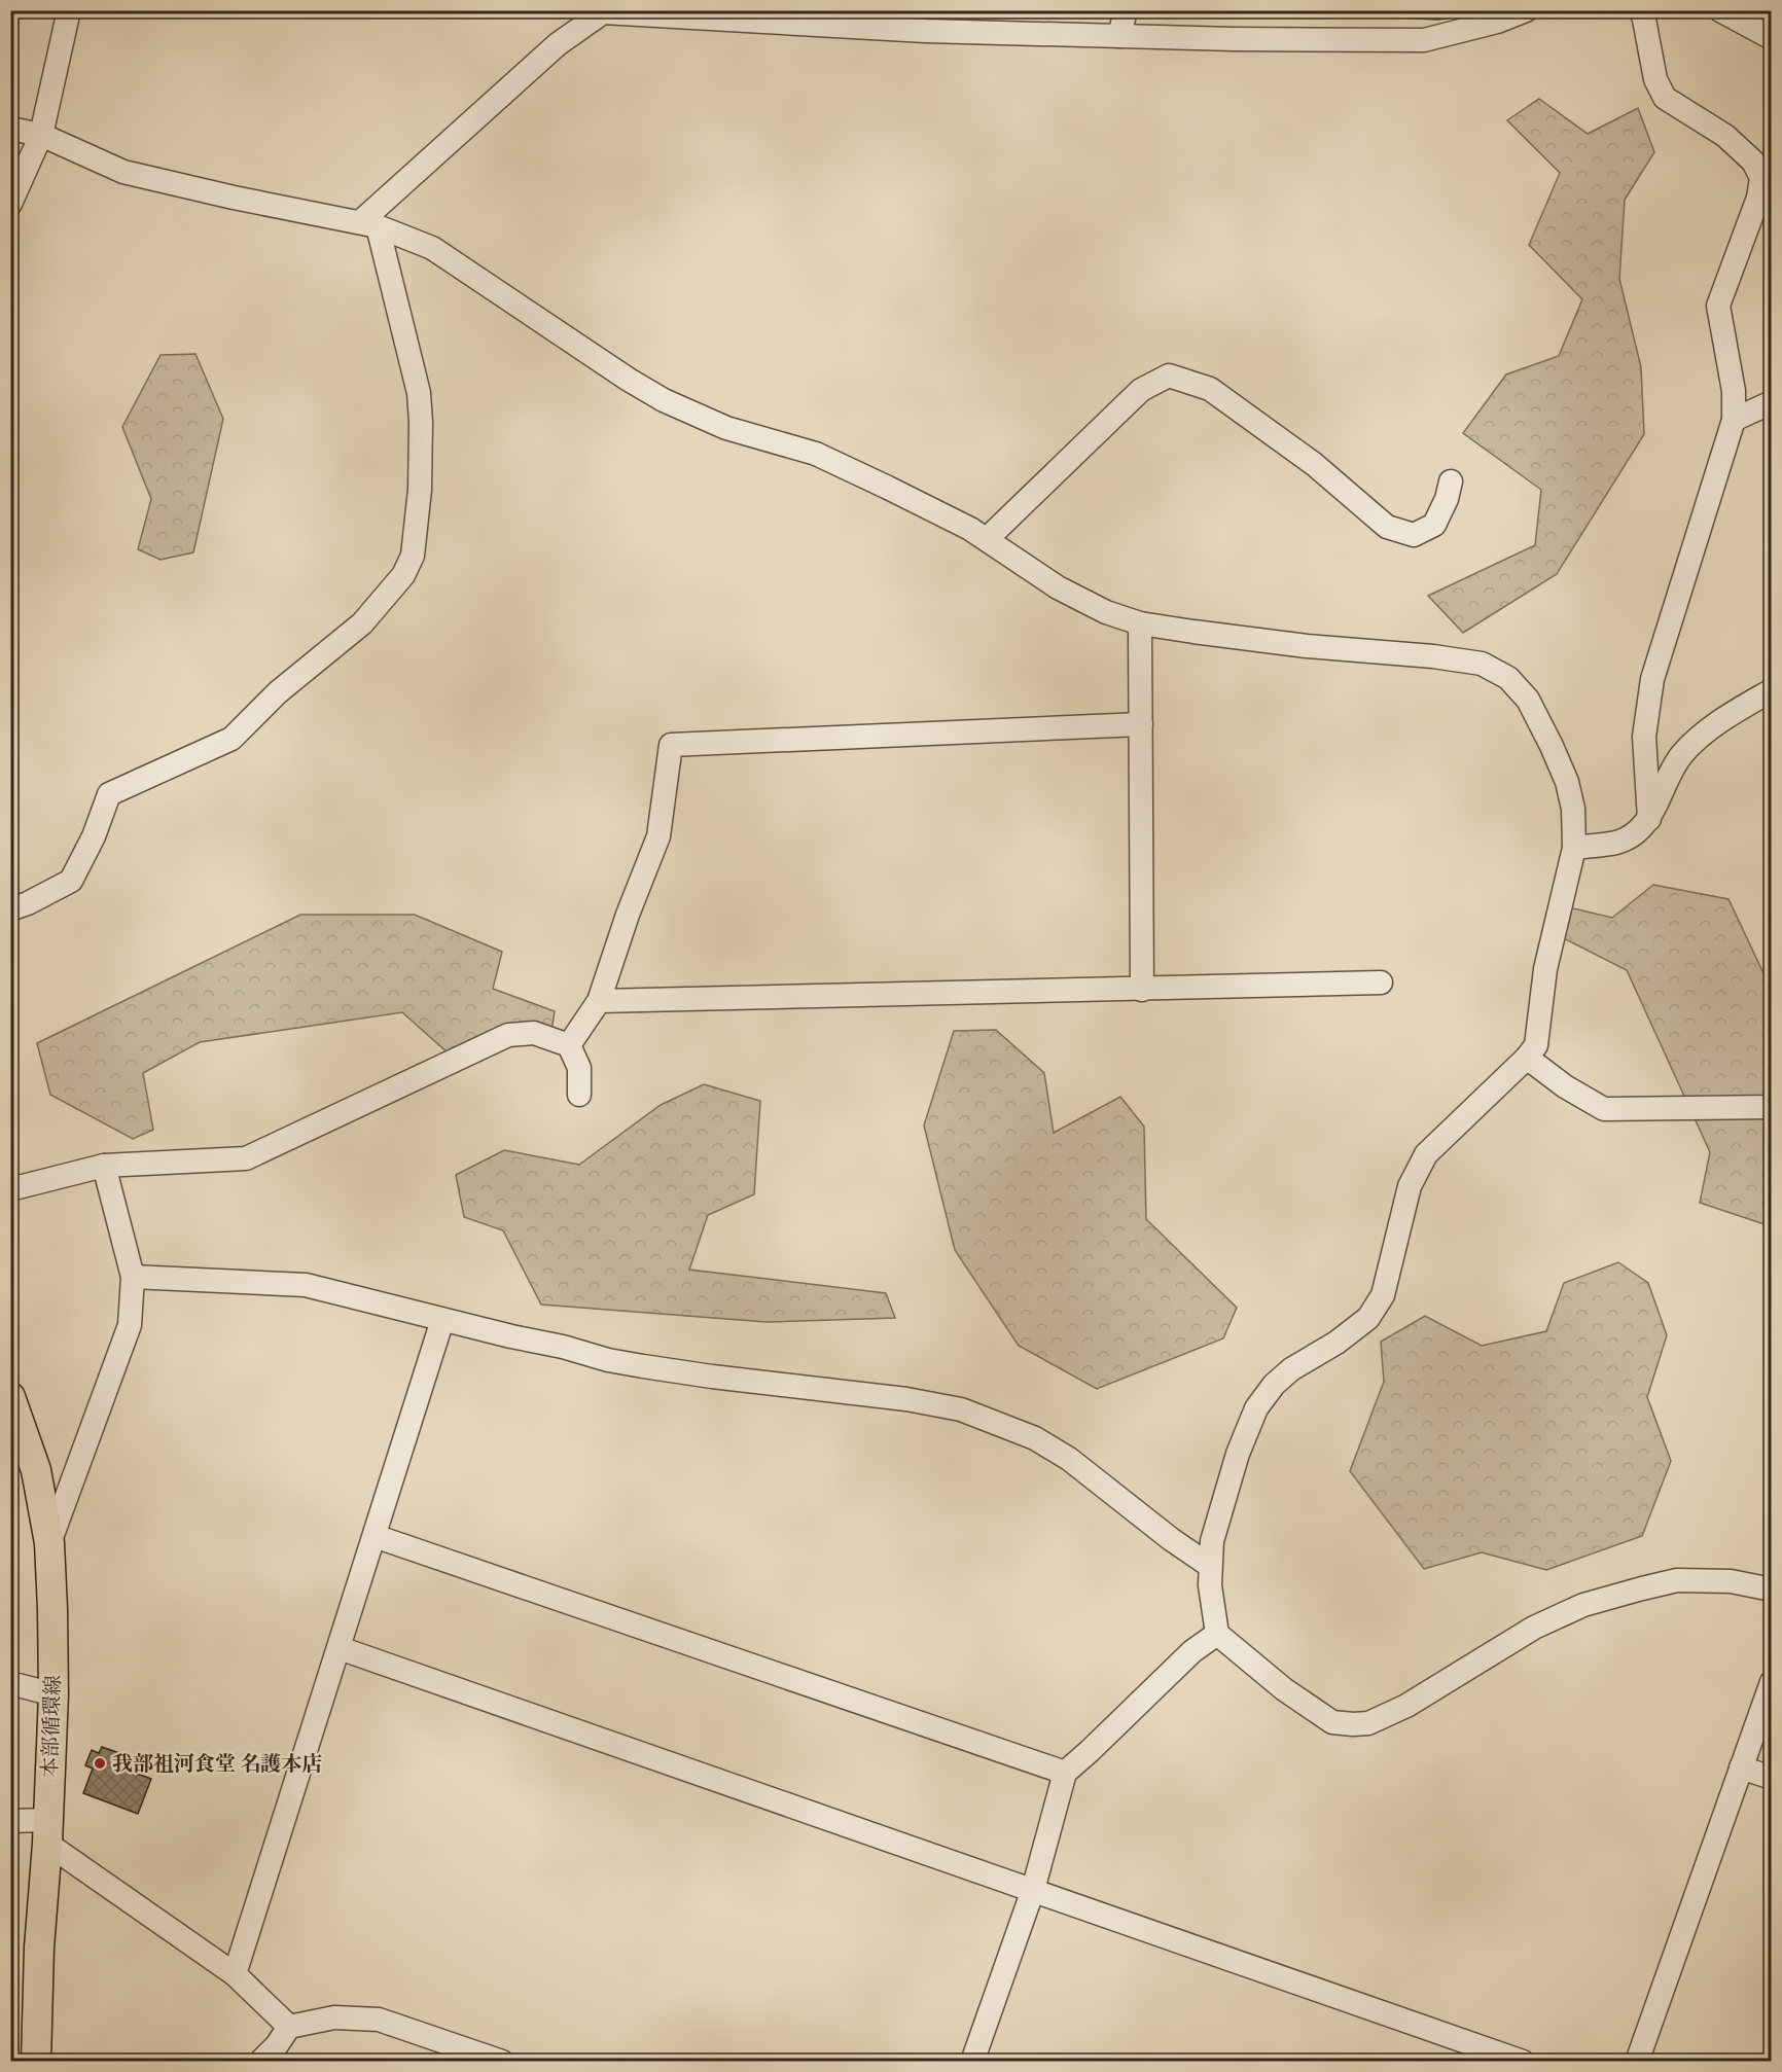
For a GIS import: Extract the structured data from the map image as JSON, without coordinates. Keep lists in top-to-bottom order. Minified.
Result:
{"streets":{"main road":["本部循環線"]},"places":["我部祖河食堂 名護本店"]}
